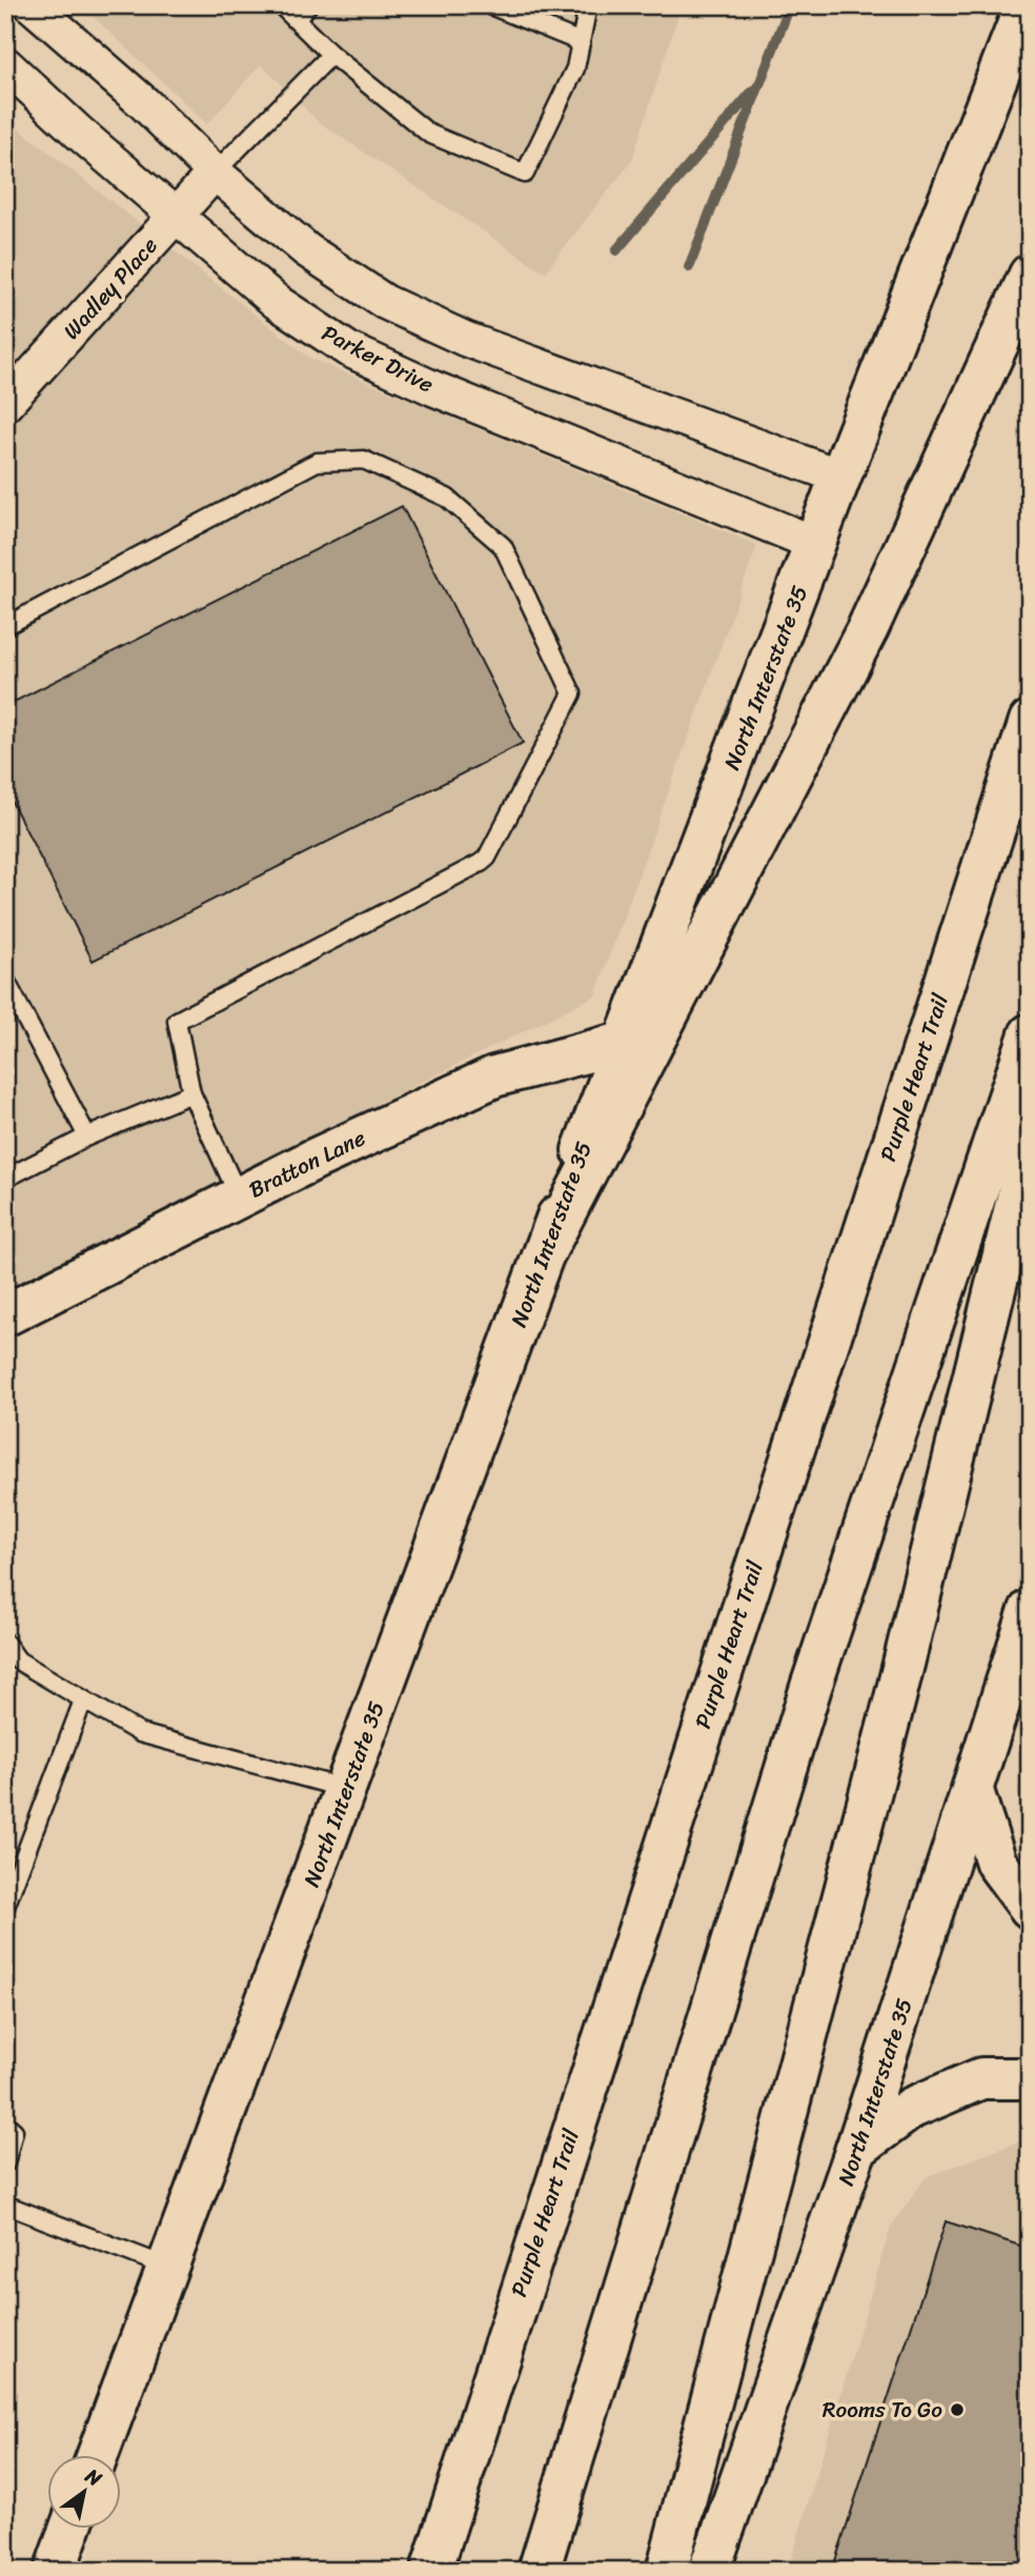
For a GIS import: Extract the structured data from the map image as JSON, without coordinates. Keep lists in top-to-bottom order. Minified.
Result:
{"streets":{"main road":["North Interstate 35","Purple Heart Trail","Bratton Lane"],"street":["Wadley Place","Parker Drive"]},"crossings":[["Wadley Place","Parker Drive"],["Parker Drive","North Interstate 35"],["North Interstate 35","Bratton Lane"]],"places":["Rooms To Go"],"north":"top right"}
